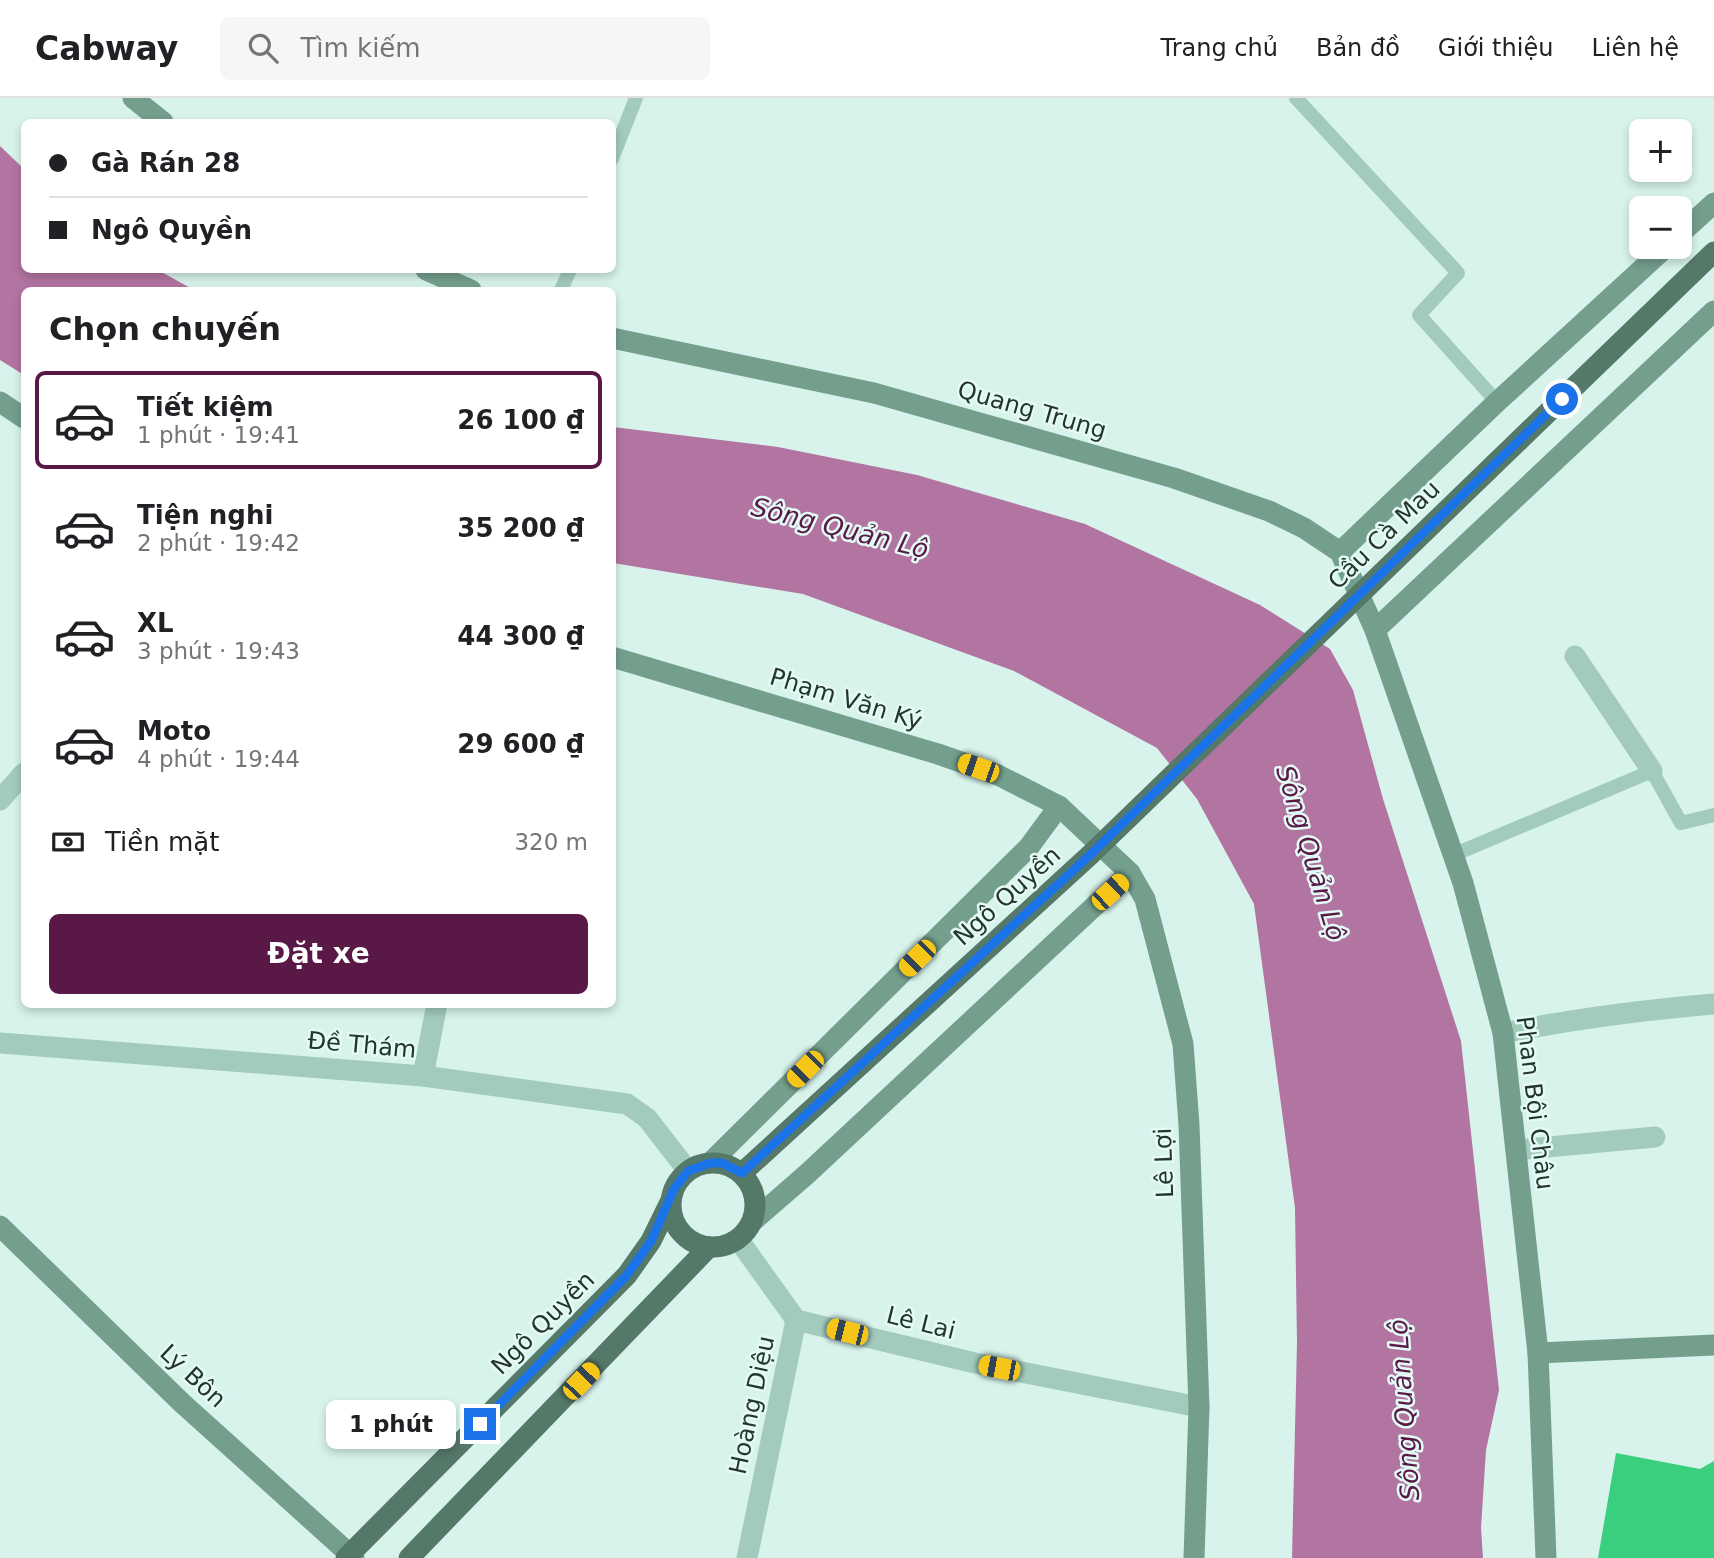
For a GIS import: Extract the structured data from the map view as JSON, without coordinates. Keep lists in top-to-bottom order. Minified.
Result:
{"streets":{"main road":["Cầu Cà Mau","Ngô Quyền"],"street":["Quang Trung","Phạm Văn Ký","Đề Thám","Phan Bội Châu","Lê Lợi","Lê Lai","Lý Bôn","Hoàng Diệu"]},"crossings":[["Cầu Cà Mau","Ngô Quyền"],["Phạm Văn Ký","Lê Lợi"],["Ngô Quyền","Đề Thám"],["Ngô Quyền","Lý Bôn"],["Ngô Quyền","Hoàng Diệu"],["Đề Thám","Hoàng Diệu"],["Lê Lợi","Lê Lai"],["Lê Lai","Hoàng Diệu"]],"water":["Sông Quản Lộ"],"page":{"header":"Cabway","search":"Tìm kiếm","nav":["Trang chủ","Bản đồ","Giới thiệu","Liên hệ"],"map_buttons":["+","−"],"banner":["Gà Rán 28","Ngô Quyền"],"heading":"Chọn chuyến","list":[{"name":"Tiết kiệm","note":"1 phút · 19:41","value":"26 100 ₫"},{"name":"Tiện nghi","note":"2 phút · 19:42","value":"35 200 ₫"},{"name":"XL","note":"3 phút · 19:43","value":"44 300 ₫"},{"name":"Moto","note":"4 phút · 19:44","value":"29 600 ₫"}],"pay":["Tiền mặt","320 m"],"buttons":"Đặt xe","bubble":"1 phút"}}
